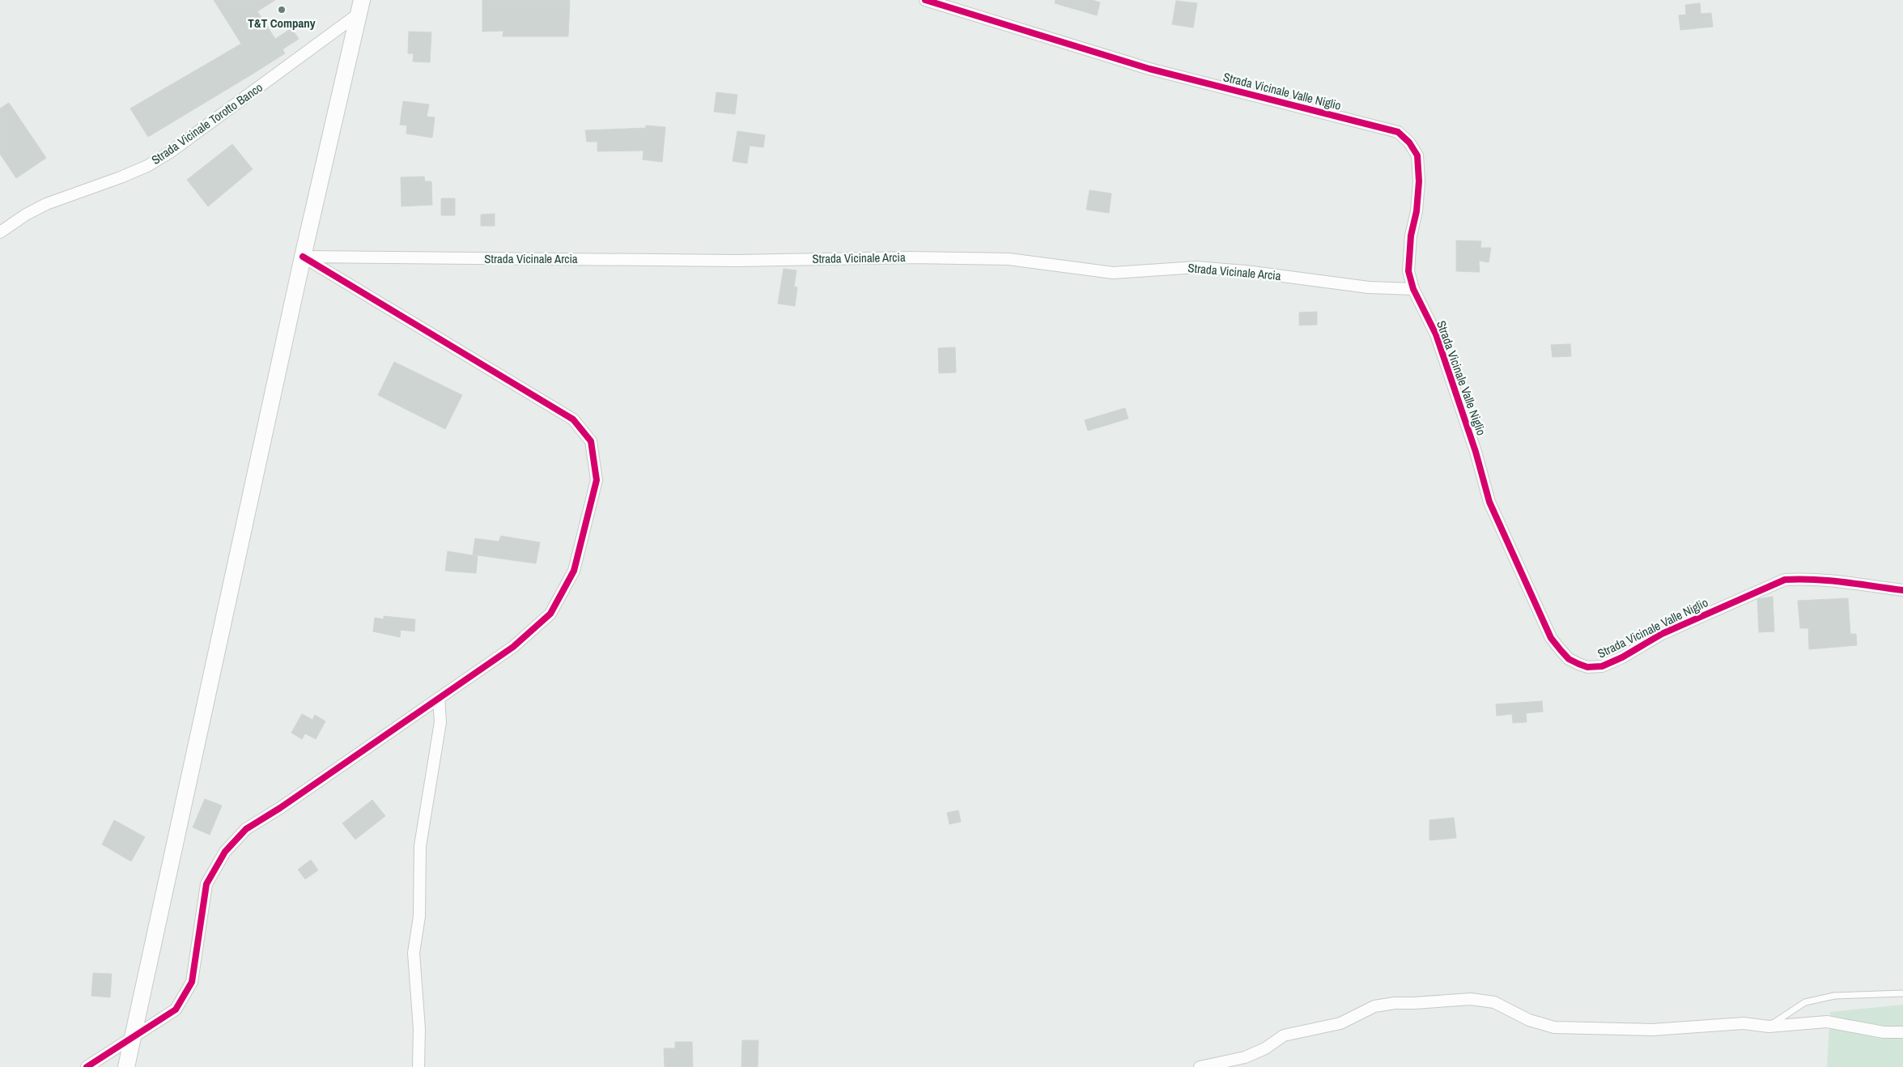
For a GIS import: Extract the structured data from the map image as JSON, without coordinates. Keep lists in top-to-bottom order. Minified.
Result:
{"streets":{"street":["Strada Vicinale Valle Niglio","Strada Vicinale Torotto Banco","Strada Vicinale Arcia"]},"crossings":[["Strada Vicinale Valle Niglio","Strada Vicinale Arcia"]],"places":["T&T Company"]}
